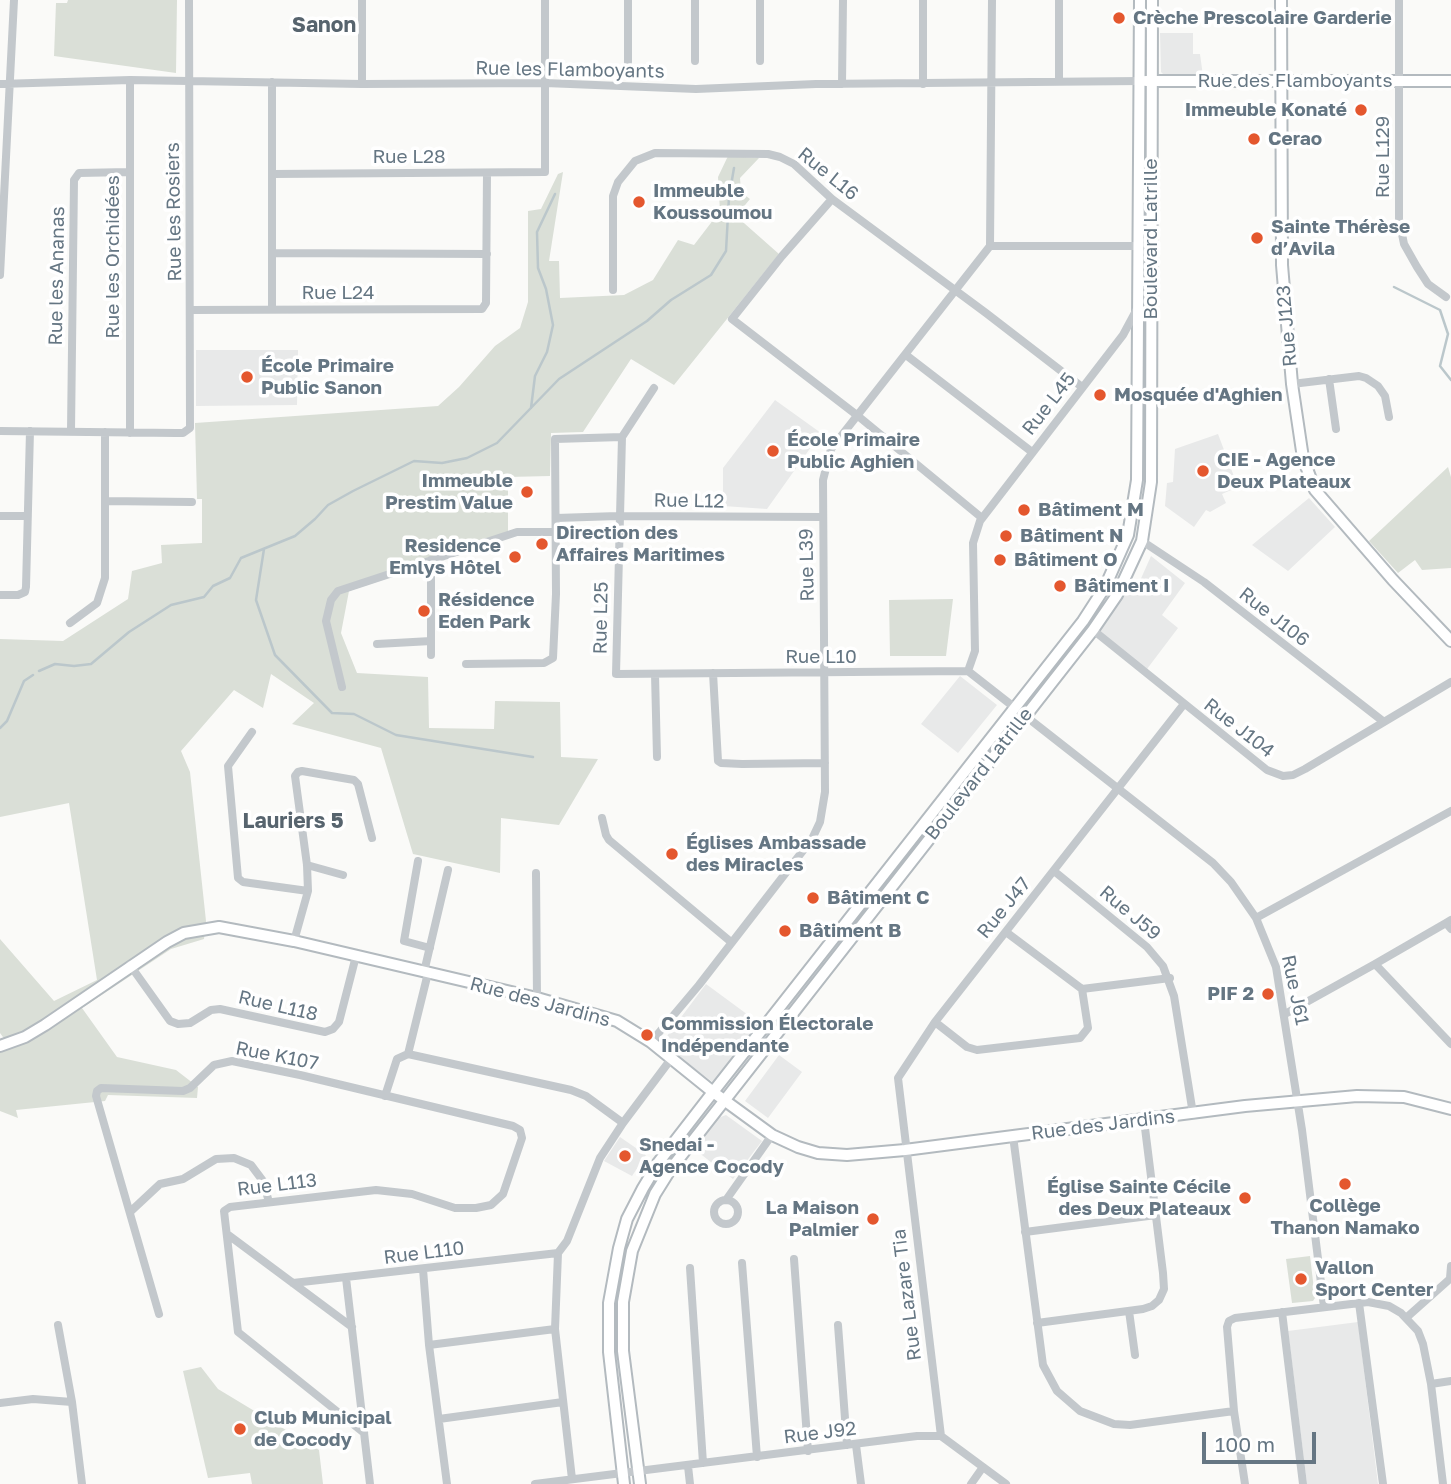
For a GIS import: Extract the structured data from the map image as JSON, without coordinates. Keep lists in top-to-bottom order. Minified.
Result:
{"streets":{"main road":["Rue des Flamboyants","Boulevard Latrille","Rue J123","Rue des Jardins"],"street":["Rue les Flamboyants","Rue L28","Rue L129","Rue L16","Rue les Rosiers","Rue les Orchidées","Rue les Ananas","Rue L24","Rue L45","Rue L12","Rue L39","Rue J106","Rue L25","Rue L10","Rue J104","Rue J47","Rue J59","Rue J61","Rue L118","Rue K107","Rue L113","Rue L110","Rue Lazare Tia","Rue J92"]},"crossings":[["Rue les Flamboyants","Rue des Flamboyants"],["Rue les Flamboyants","Rue L28"],["Rue les Flamboyants","Rue les Rosiers"],["Rue les Flamboyants","Boulevard Latrille"],["Rue les Flamboyants","Rue les Orchidées"],["Rue des Flamboyants","Rue L129"],["Rue des Flamboyants","Boulevard Latrille"],["Rue des Flamboyants","Rue J123"],["Rue L16","Rue L45"],["Rue L16","Rue L39"],["Rue les Rosiers","Rue les Orchidées"],["Rue les Rosiers","Rue L24"],["Boulevard Latrille","Rue L45"],["Boulevard Latrille","Rue J106"],["Boulevard Latrille","Rue J104"],["Boulevard Latrille","Rue J61"],["Boulevard Latrille","Rue des Jardins"],["Boulevard Latrille","Rue J92"],["Rue les Orchidées","Rue les Ananas"],["Rue L12","Rue L39"],["Rue L12","Rue L25"],["Rue L39","Rue L10"],["Rue L39","Rue des Jardins"],["Rue J106","Rue J104"],["Rue L25","Rue L10"],["Rue J104","Rue J47"],["Rue J47","Rue J59"],["Rue J47","Rue J61"],["Rue J47","Rue des Jardins"],["Rue J47","Rue Lazare Tia"],["Rue J59","Rue des Jardins"],["Rue J61","Rue des Jardins"],["Rue des Jardins","Rue L118"],["Rue des Jardins","Rue Lazare Tia"],["Rue K107","Rue L113"],["Rue Lazare Tia","Rue J92"]],"districts":["Sanon","Lauriers 5"],"places":["Crèche Prescolaire Garderie","Immeuble Konaté","Cerao","Immeuble Koussoumou","Sainte Thérèse d’Avila","École Primaire Public Sanon","Mosquée d'Aghien","École Primaire Public Aghien","CIE - Agence Deux Plateaux","Immeuble Prestim Value","Bâtiment M","Bâtiment N","Direction des Affaires Maritimes","Residence Emlys Hôtel","Bâtiment O","Bâtiment I","Résidence Eden Park","Églises Ambassade des Miracles","Bâtiment C","Bâtiment B","PIF 2","Commission Électorale Indépendante","Snedai - Agence Cocody","Collège Thanon Namako","Église Sainte Cécile des Deux Plateaux","La Maison Palmier","Vallon Sport Center","Club Municipal de Cocody"],"scale_bar":"100 m"}
